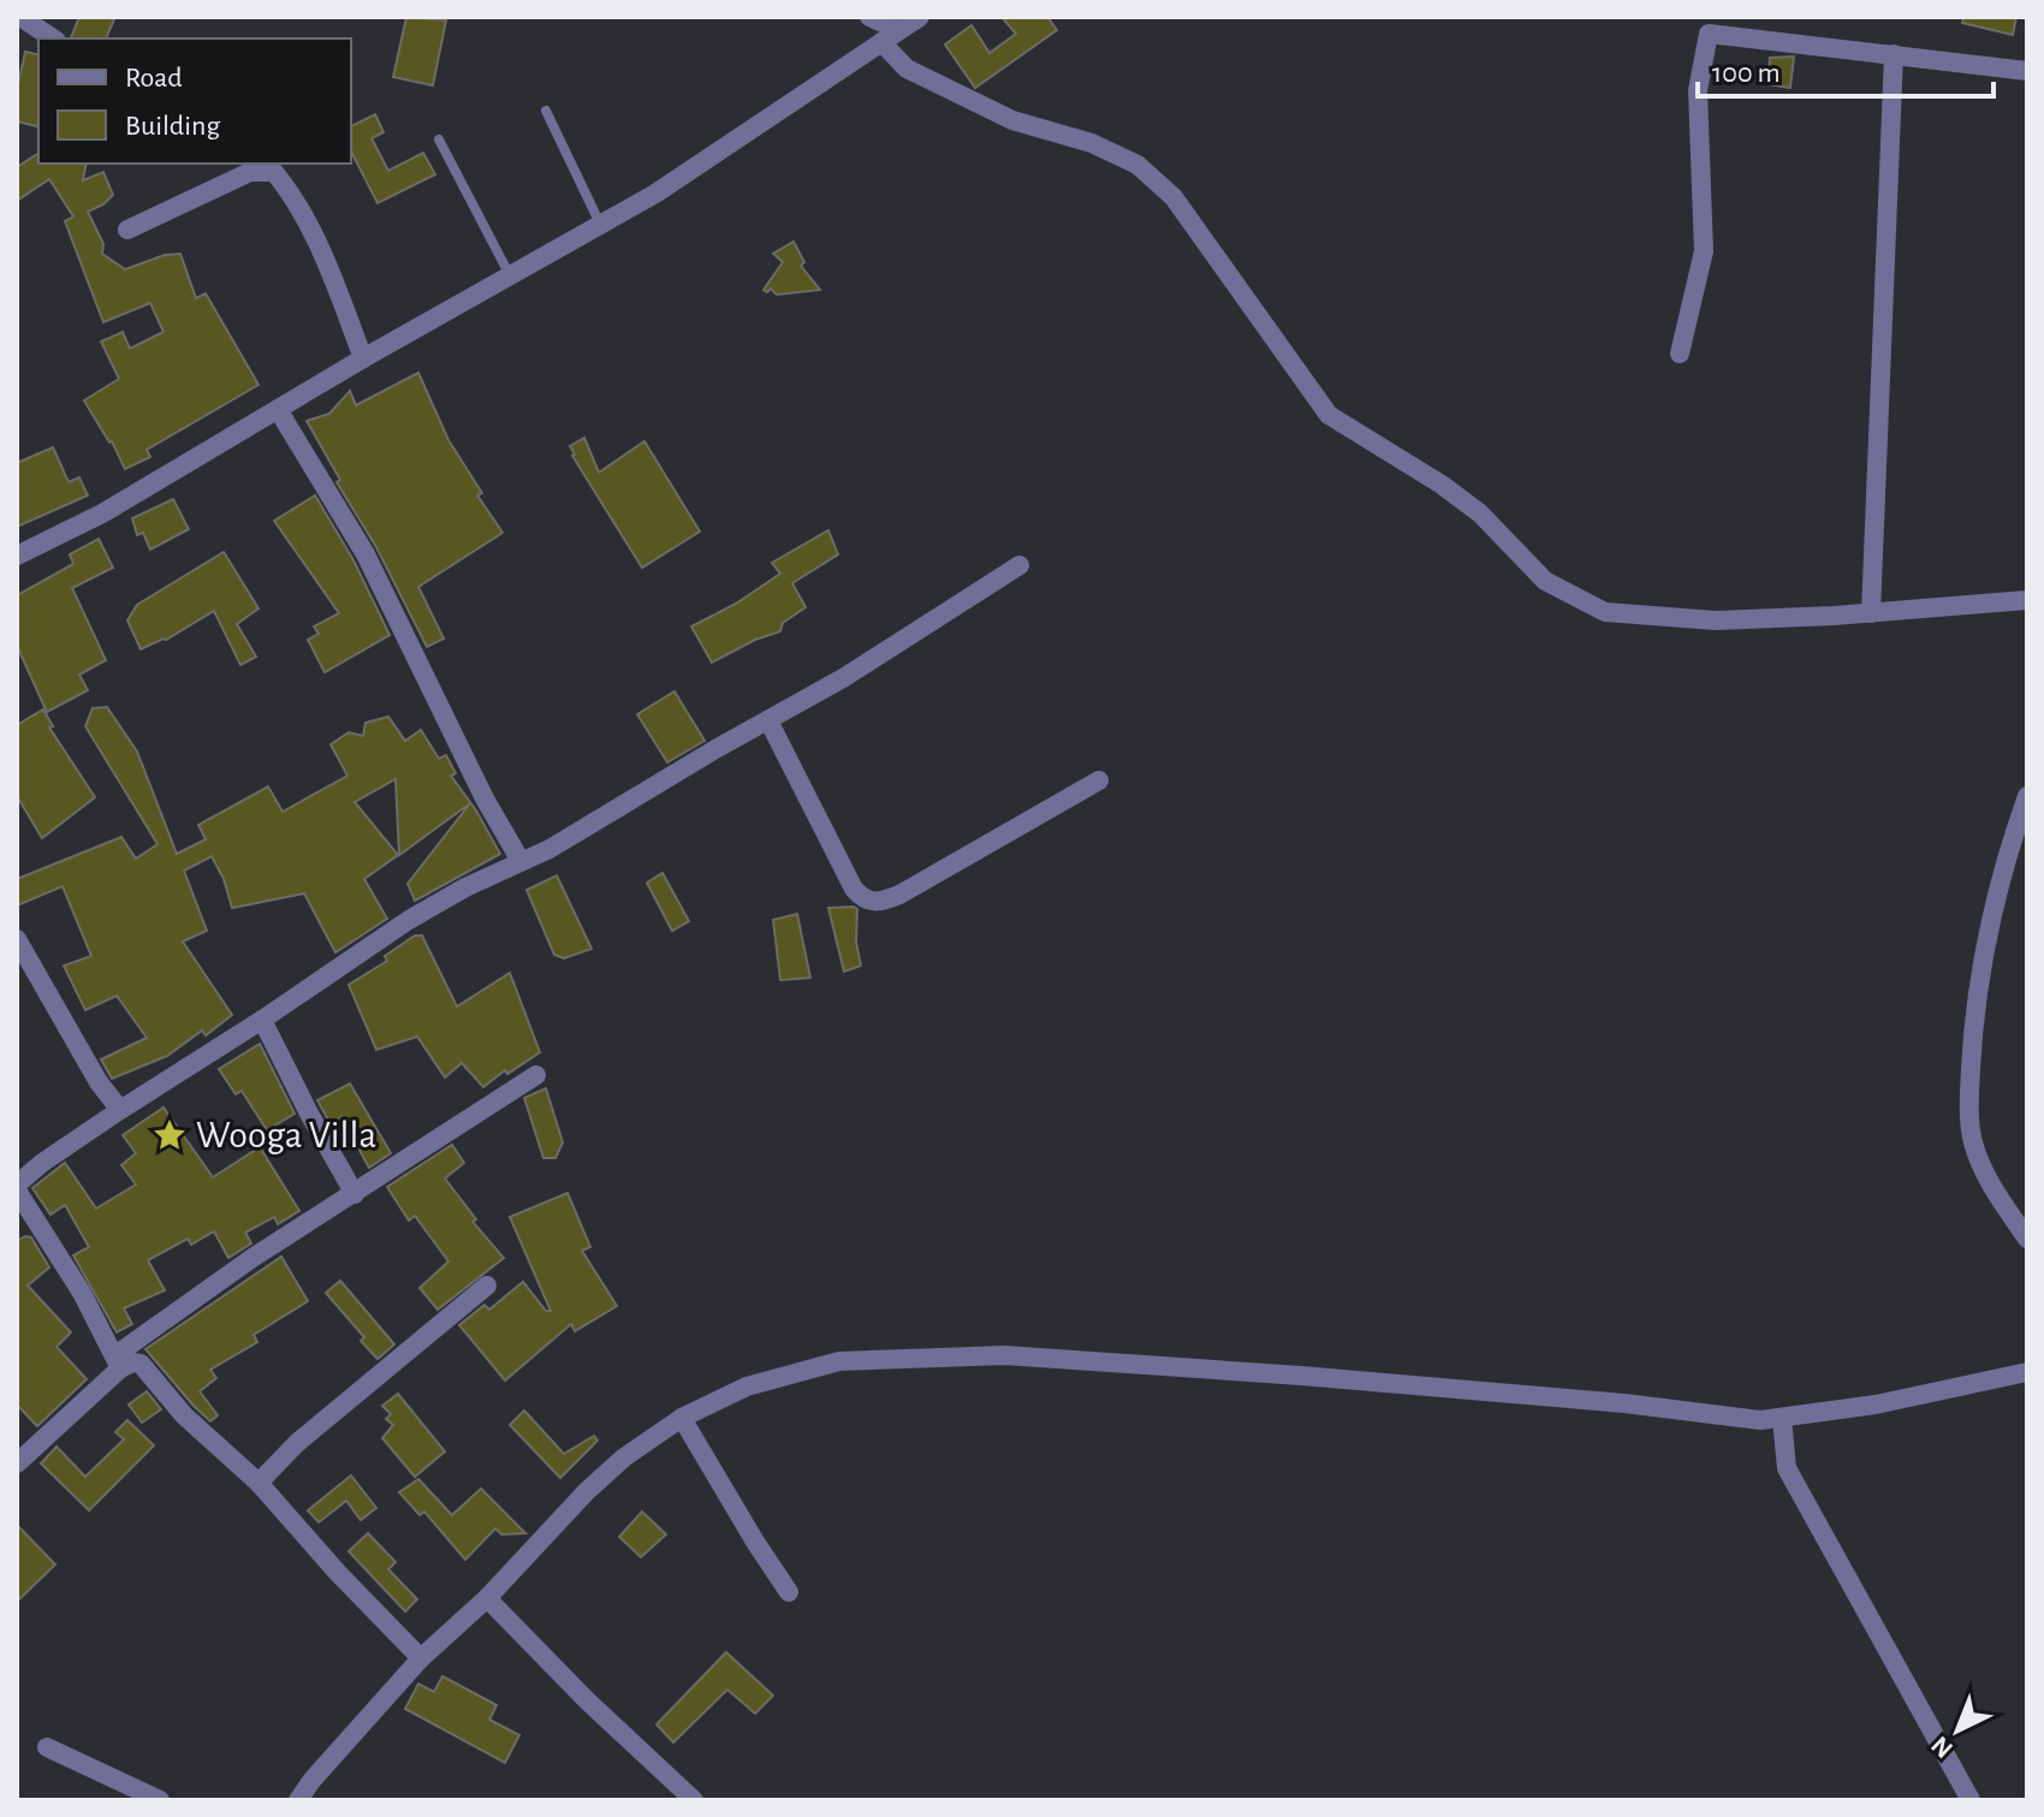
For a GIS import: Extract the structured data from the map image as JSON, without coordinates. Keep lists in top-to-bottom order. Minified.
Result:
{"places":{"place":["Wooga Villa"]},"legend":["Road","Building"],"scale_bar":"100 m","north":"bottom left"}
